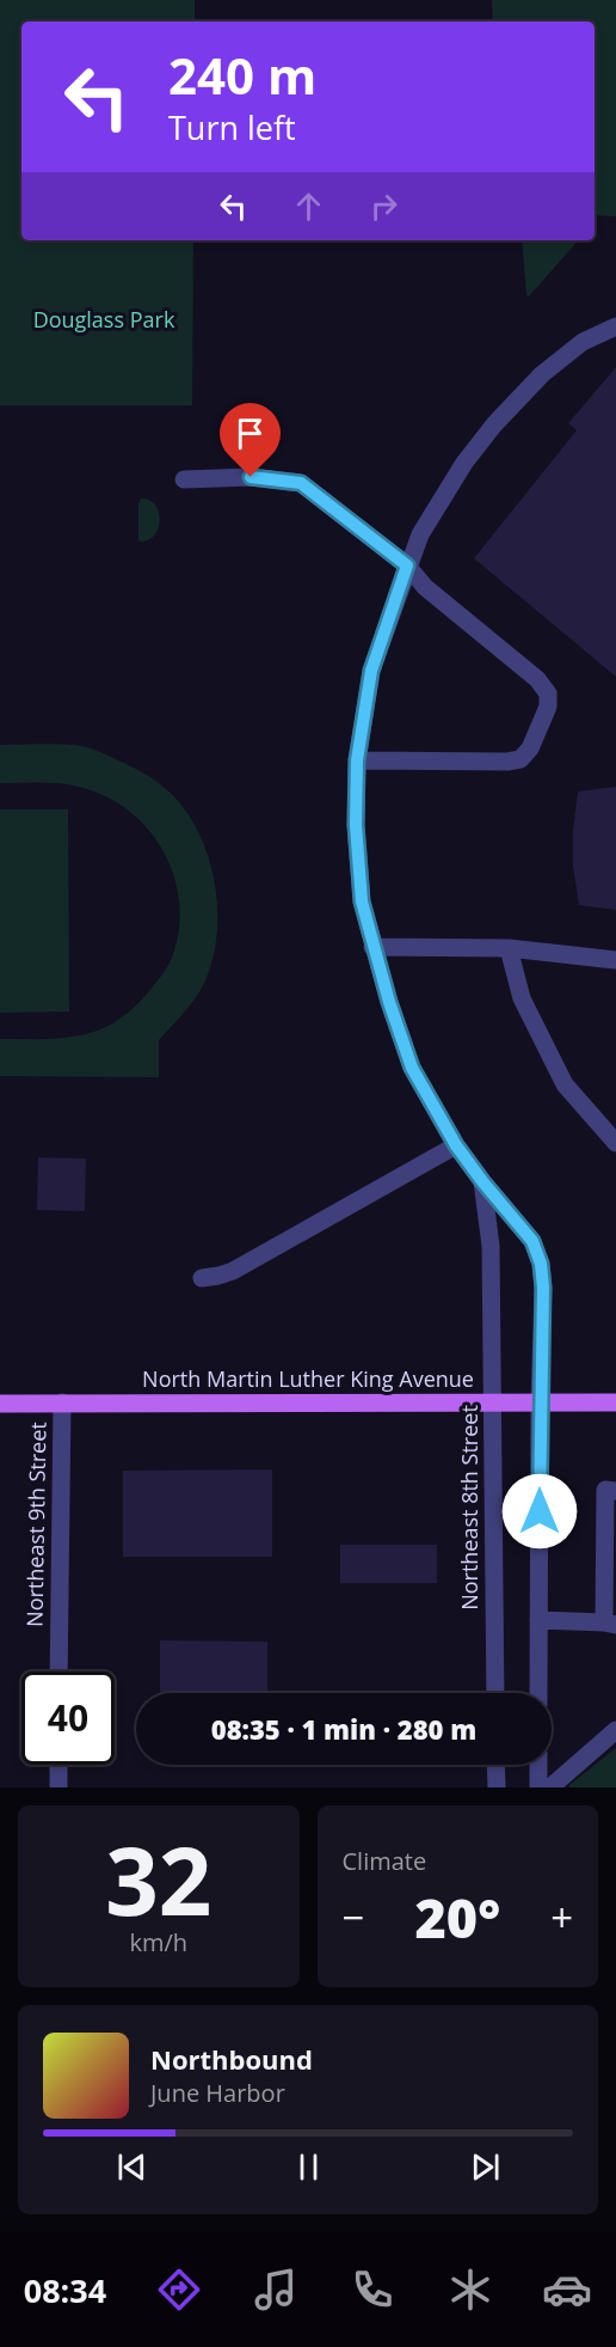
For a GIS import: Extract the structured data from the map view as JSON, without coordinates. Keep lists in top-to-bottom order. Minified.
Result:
{"streets":{"main road":["North Martin Luther King Avenue"],"street":["Northeast 8th Street","Northeast 9th Street"]},"crossings":[["North Martin Luther King Avenue","Northeast 8th Street"],["North Martin Luther King Avenue","Northeast 9th Street"]],"parks":["Douglass Park"],"page":{"turn":["240 m","Turn left"],"limit":"40","trip":"08:35 · 1 min · 280 m","tile":[["32","km/h"],"Climate"],"heat":["−","20°","+"],"song":["Northbound","June Harbor"],"tabs":"08:34"}}
